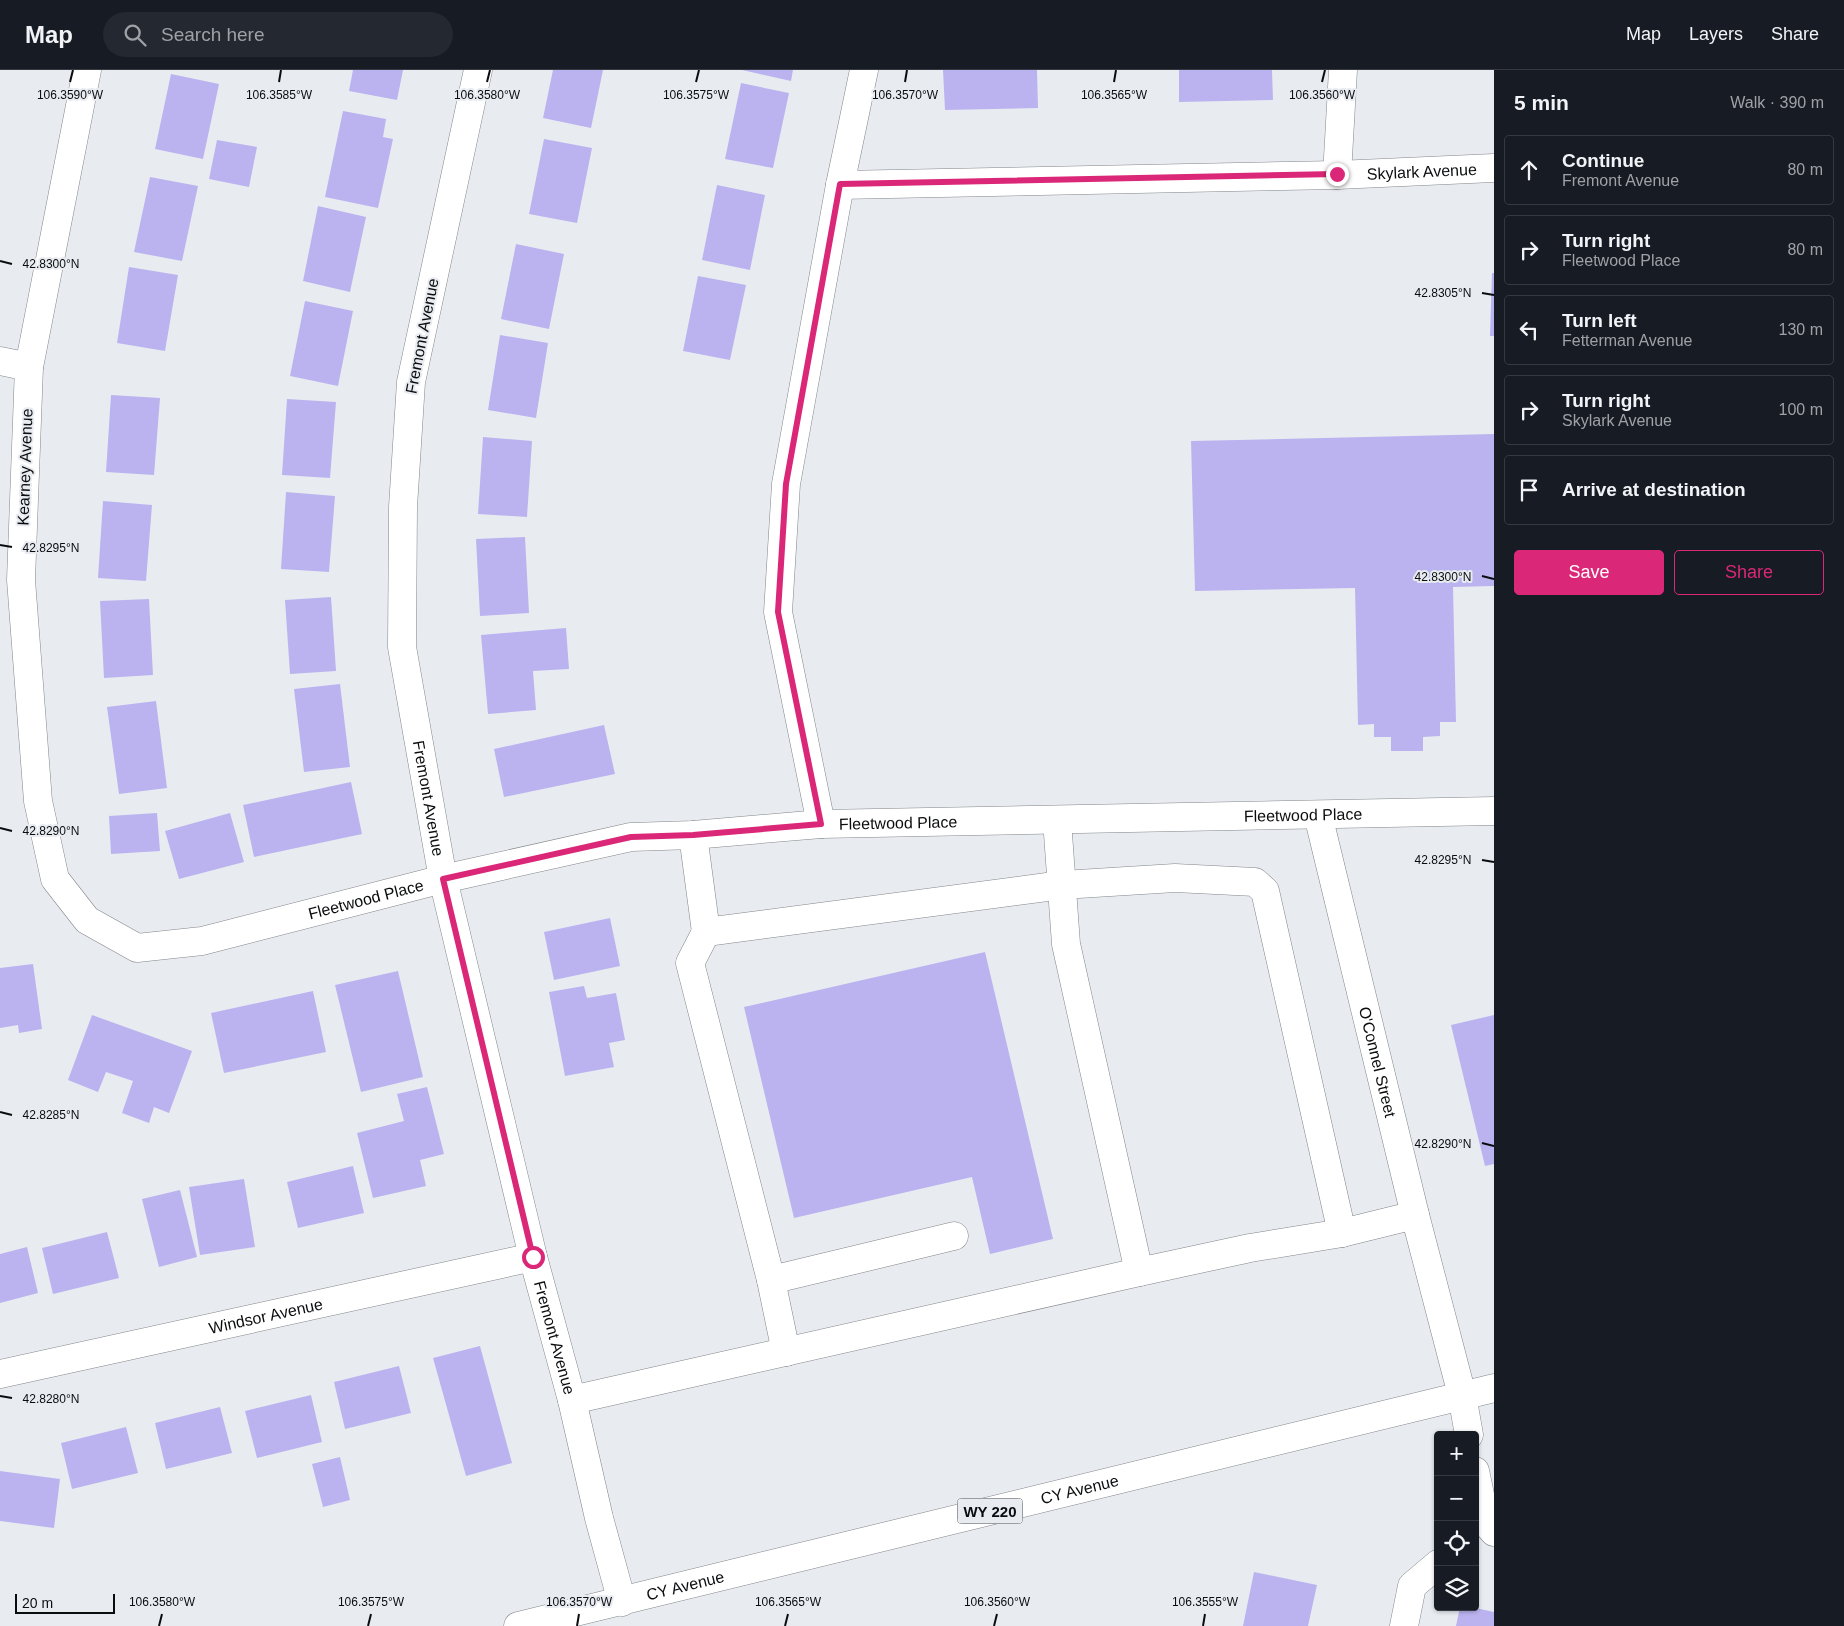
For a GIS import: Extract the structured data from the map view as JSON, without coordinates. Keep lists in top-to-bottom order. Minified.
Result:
{"streets":{"street":["Skylark Avenue","Fremont Avenue","Kearney Avenue","Fleetwood Place","O'Connel Street","Windsor Avenue","CY Avenue","WY 220"]},"crossings":[["Fremont Avenue","Fleetwood Place"],["Fremont Avenue","Windsor Avenue"],["Fremont Avenue","CY Avenue"],["Kearney Avenue","Fleetwood Place"],["Fleetwood Place","O'Connel Street"],["O'Connel Street","CY Avenue"]],"scale_bar":"20 m","page":{"header":"Map","search":"Search here","nav":["Map","Layers","Share"],"heading":["5 min","Walk · 390 m"],"list":[["Continue","Fremont Avenue","80 m"],["Turn right","Fleetwood Place","80 m"],["Turn left","Fetterman Avenue","130 m"],["Turn right","Skylark Avenue","100 m"],"Arrive at destination"],"buttons":["Save","Share"],"map_buttons":["+","−"],"scale":"20 m"},"coordinates":["106.3590°W","106.3585°W","106.3580°W","106.3575°W","106.3570°W","106.3565°W","106.3560°W","42.8300°N","42.8305°N","42.8295°N","42.8290°N","42.8285°N","42.8280°N","106.3555°W"]}
